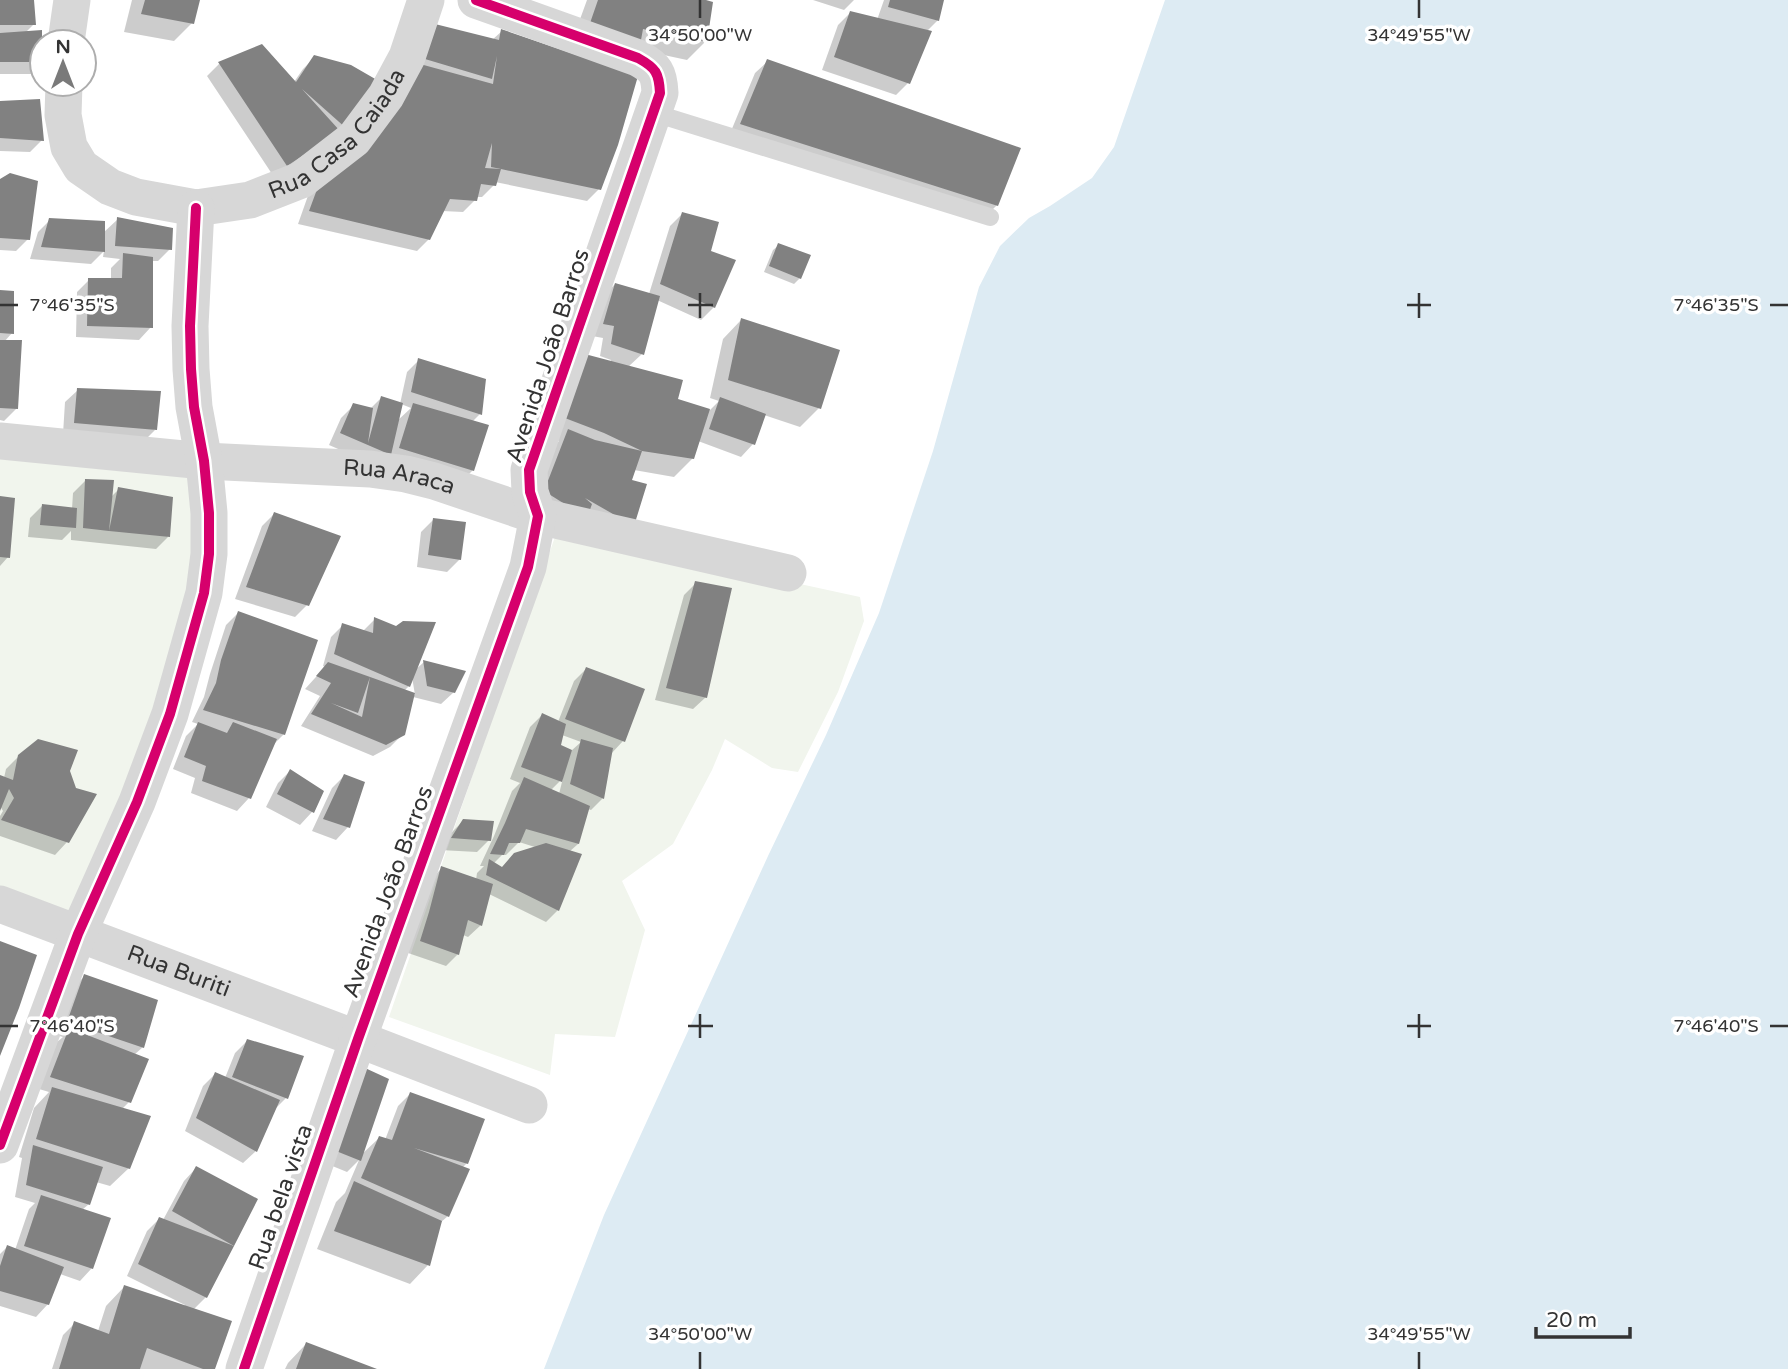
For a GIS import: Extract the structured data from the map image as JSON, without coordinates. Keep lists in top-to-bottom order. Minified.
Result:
{"streets":{"street":["Rua Casa Caiada","Avenida João Barros","Rua Araca","Rua Buriti","Rua bela vista"]},"crossings":[["Avenida João Barros","Rua Araca"],["Avenida João Barros","Rua Buriti"],["Avenida João Barros","Rua bela vista"],["Rua Buriti","Rua bela vista"]],"scale_bar":"20 m","north":"top","coordinates":["34°50'00\"W","34°49'55\"W","7°46'35\"S","7°46'40\"S"]}
